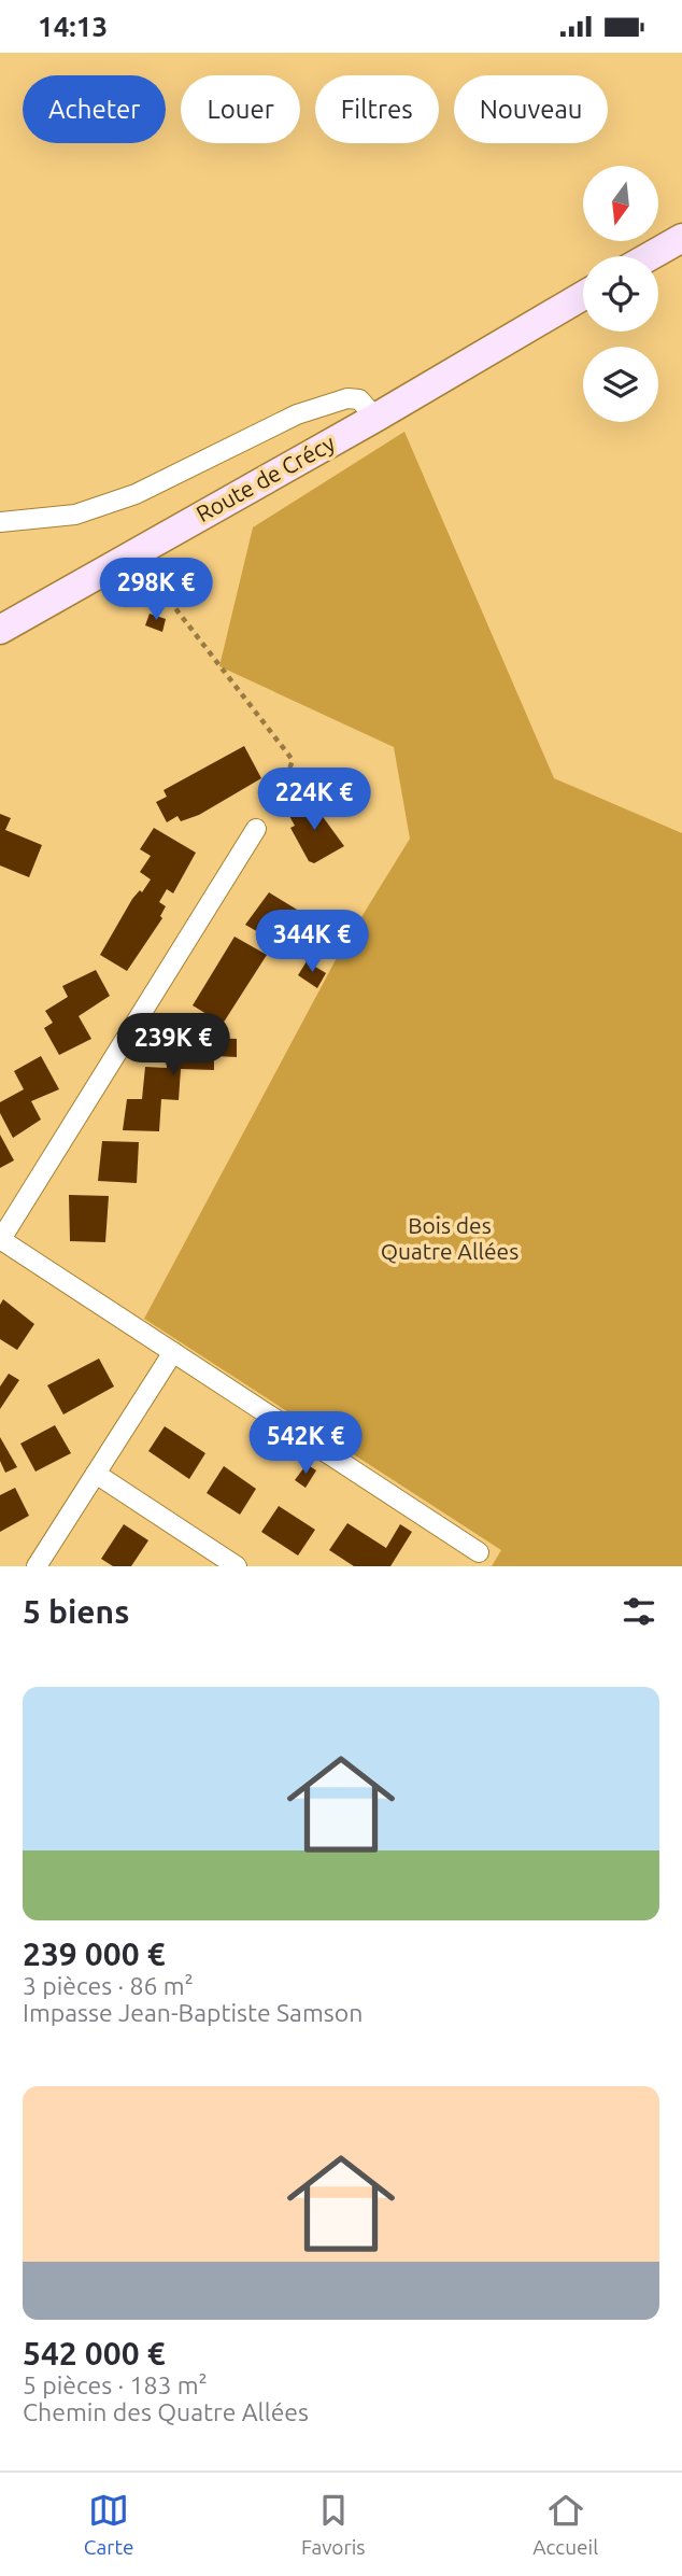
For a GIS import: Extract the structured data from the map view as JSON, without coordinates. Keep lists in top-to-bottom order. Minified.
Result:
{"streets":{"main road":["Route de Crécy"]},"parks":["Bois des Quatre Allées"],"north":"bottom","page":{"status":"14:13","chip":["Acheter","Louer","Filtres","Nouveau"],"price":["298K €","224K €","344K €","239K €","542K €"],"heading":"5 biens","list":[{"name":"239 000 €","note":"3 pièces · 86 m² · Impasse Jean-Baptiste Samson"},{"name":"542 000 €","note":"5 pièces · 183 m² · Chemin des Quatre Allées"}],"tabs":["Carte","Favoris","Accueil"]}}
